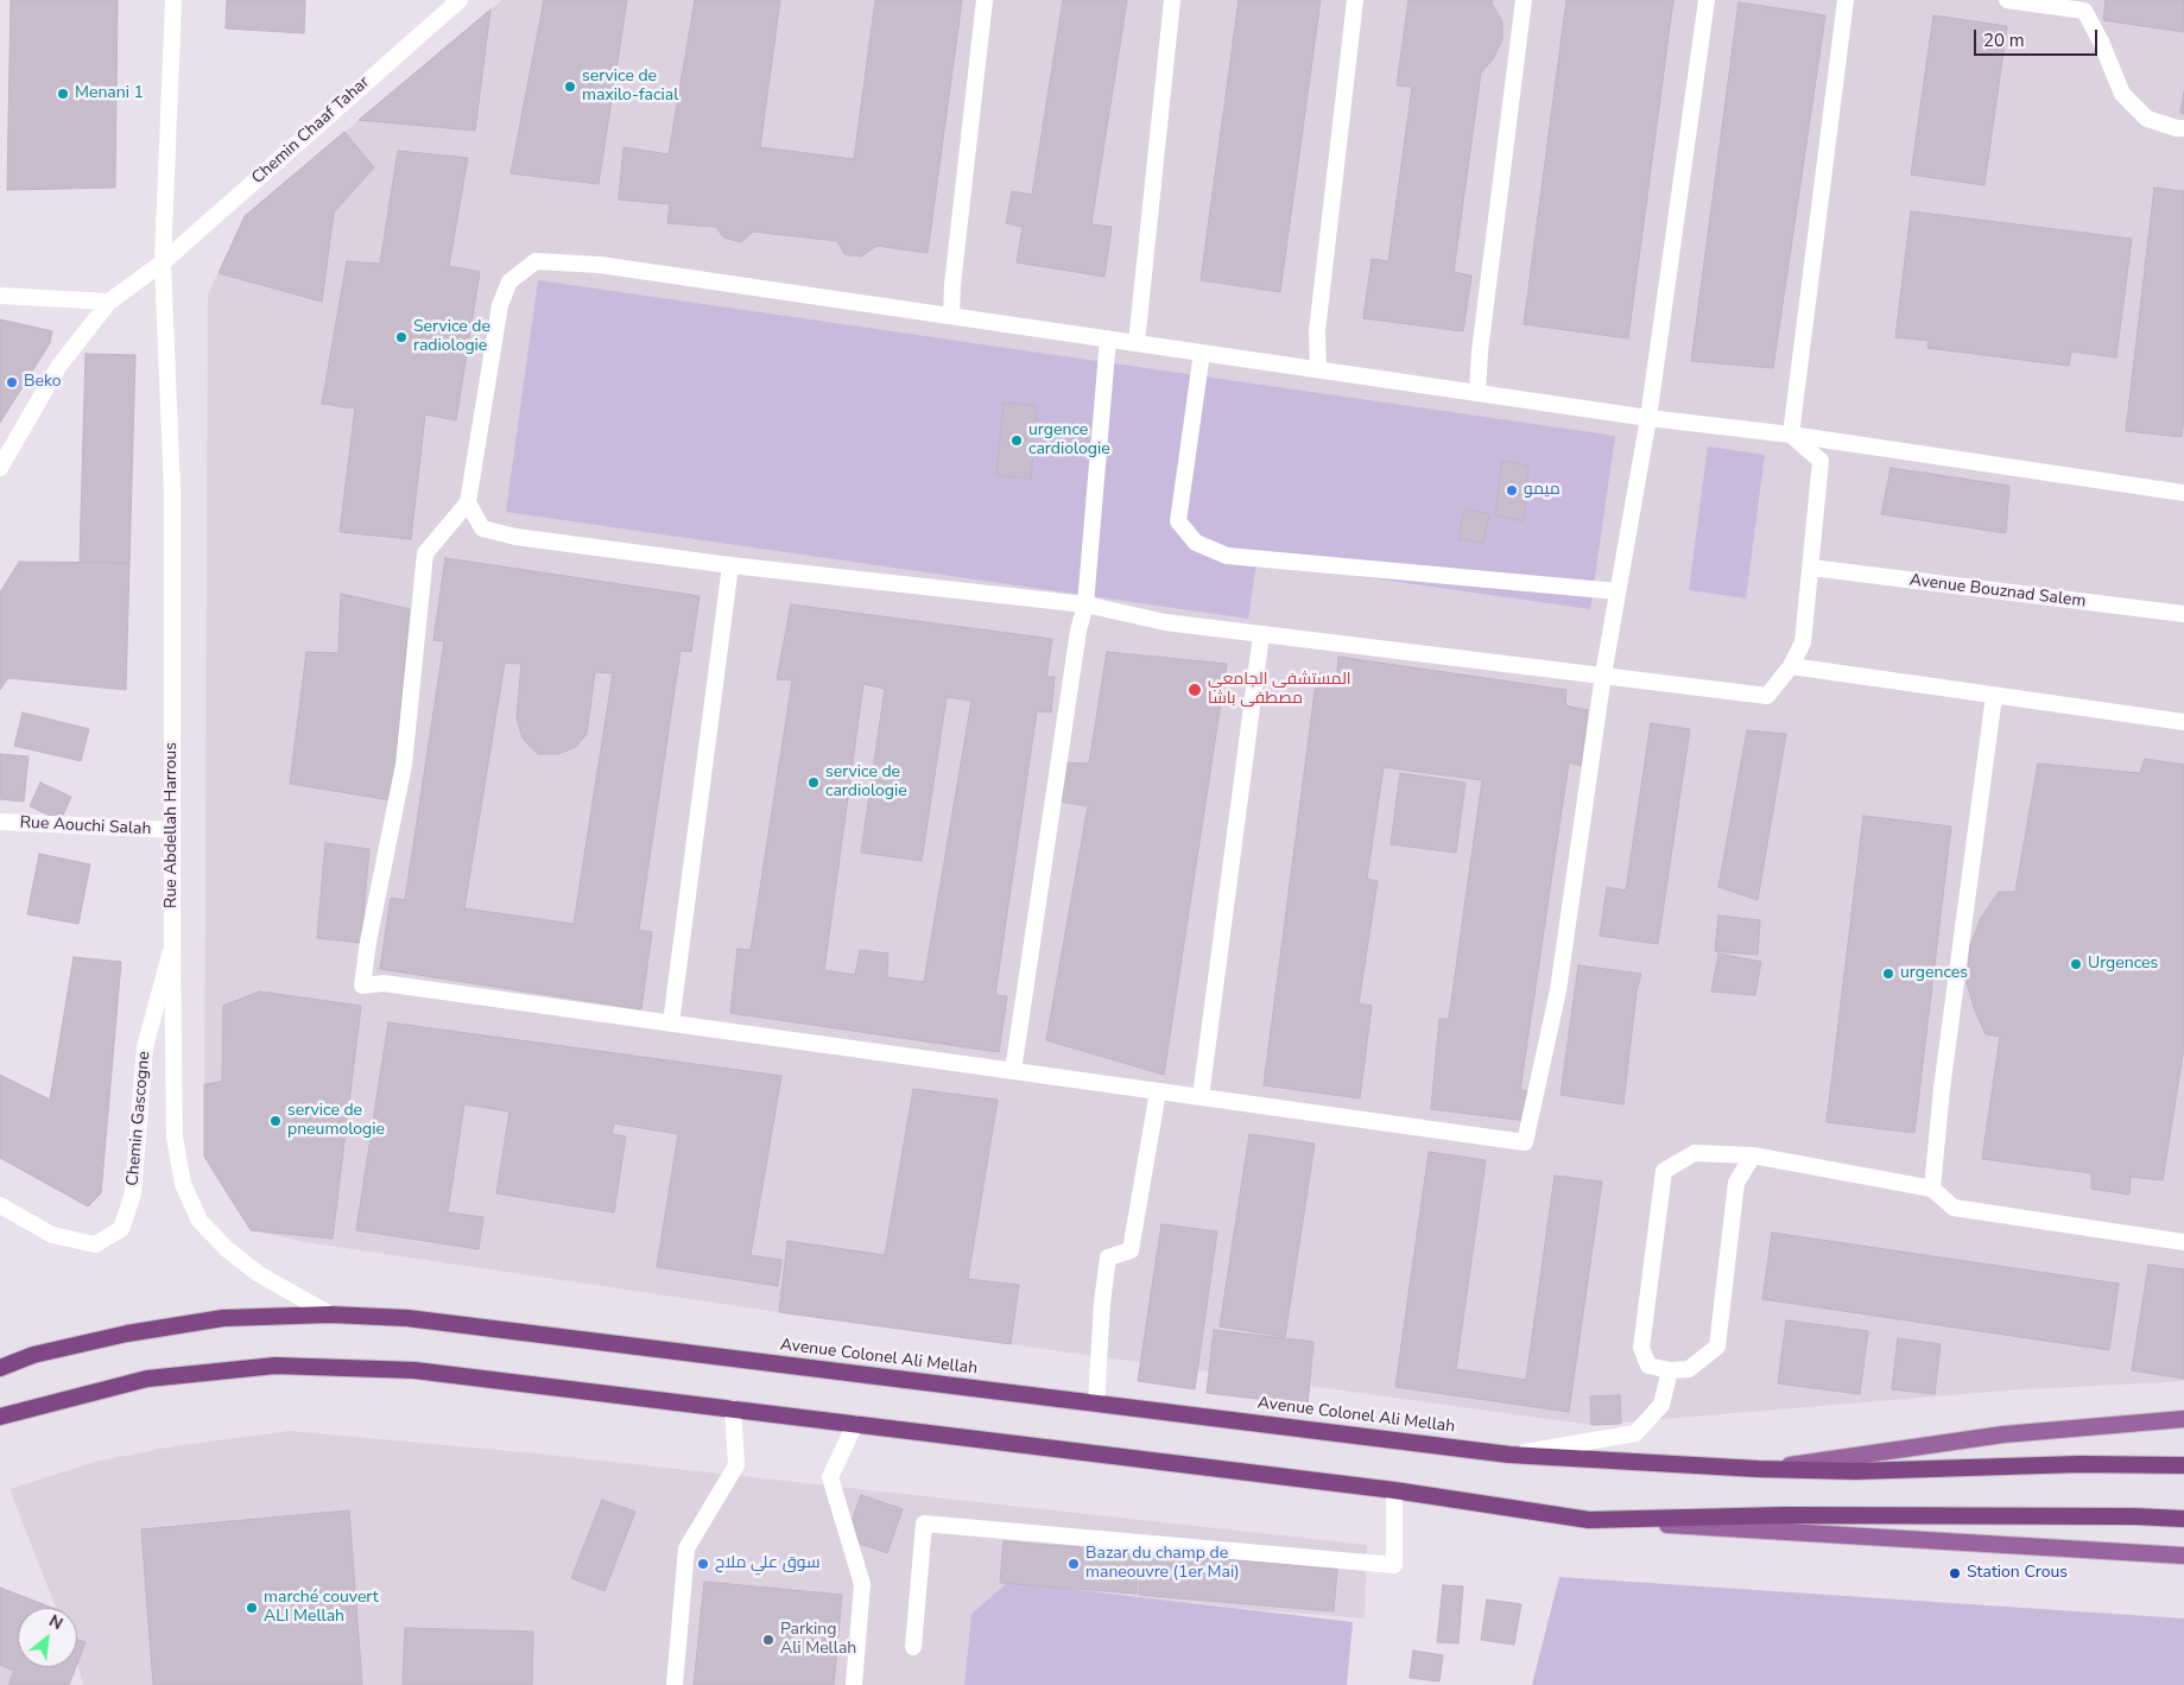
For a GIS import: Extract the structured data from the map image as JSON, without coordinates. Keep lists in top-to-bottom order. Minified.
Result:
{"streets":{"highway":["Avenue Colonel Ali Mellah"],"street":["Chemin Chaaf Tahar","Avenue Bouznad Salem","Rue Abdellah Harrous","Rue Aouchi Salah","Chemin Gascogne"]},"crossings":[["Chemin Chaaf Tahar","Rue Abdellah Harrous"],["Rue Abdellah Harrous","Rue Aouchi Salah"],["Rue Abdellah Harrous","Chemin Gascogne"],["Rue Abdellah Harrous","Avenue Colonel Ali Mellah"]],"places":["service de maxilo-facial","Menani 1","Service de radiologie","Beko","urgence cardiologie","ميمو","المستشفى الجامعي مصطفى باشا","service de cardiologie","Urgences","urgences","service de pneumologie","سوق علي ملاح","Bazar du champ de maneouvre (1er Mai)","Station Crous","marché couvert ALI Mellah","Parking Ali Mellah"],"scale_bar":"20 m","north":"top right"}
